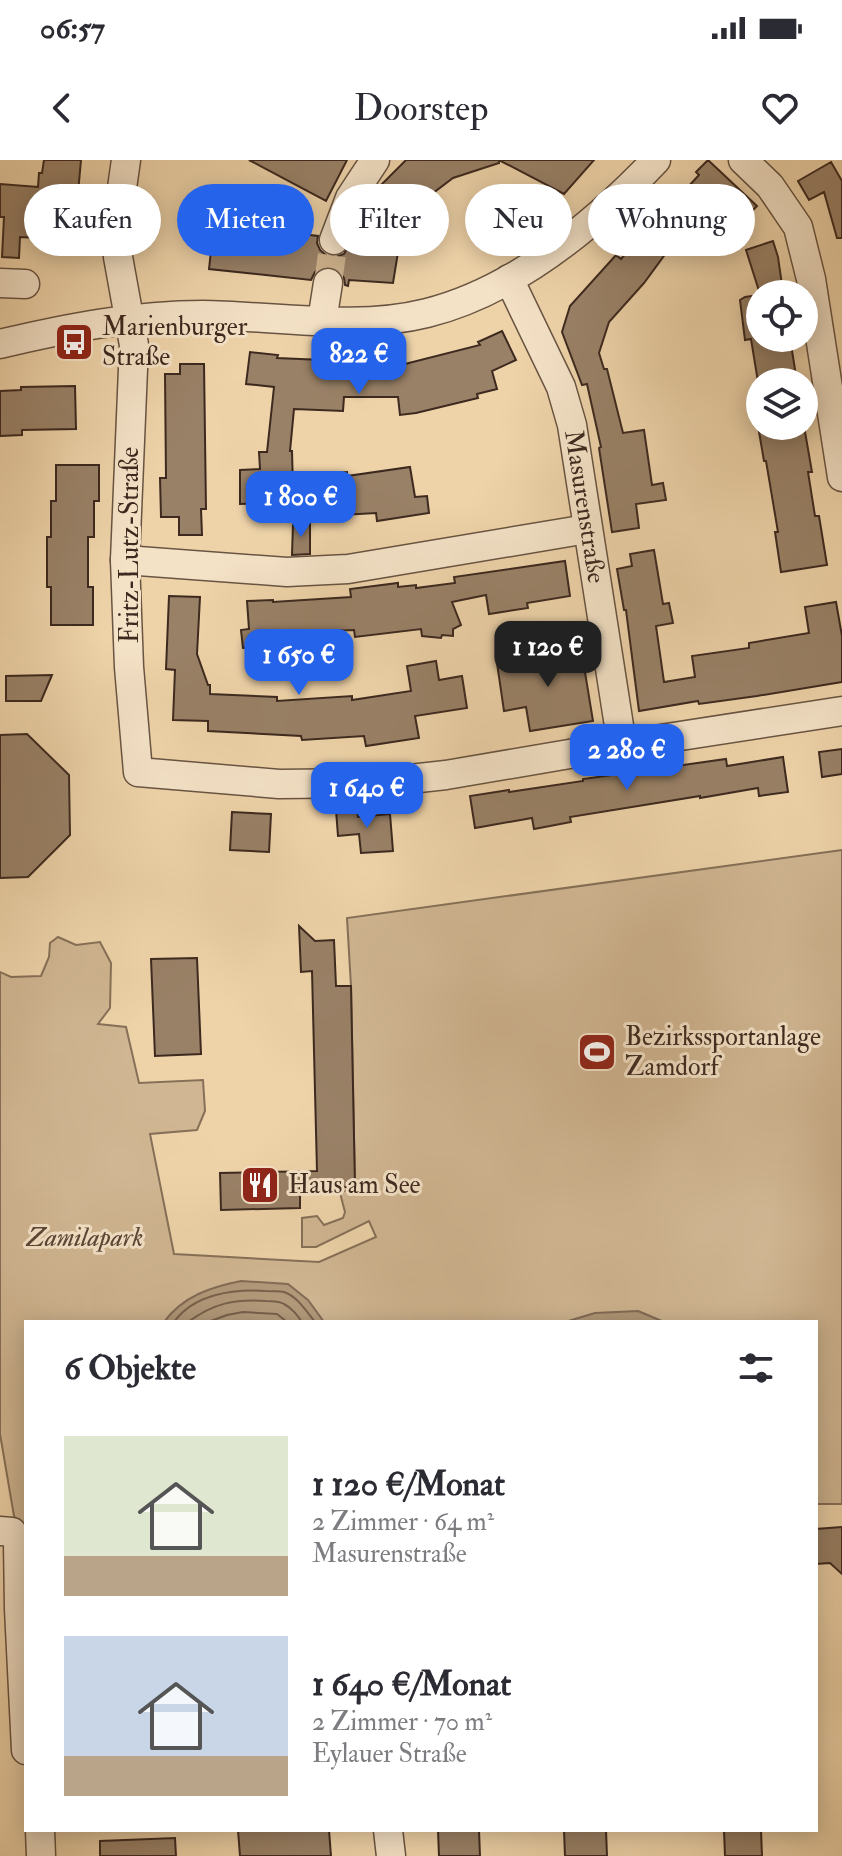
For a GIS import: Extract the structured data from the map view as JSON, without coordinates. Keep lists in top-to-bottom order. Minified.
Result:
{"streets":{"street":["Masurenstraße","Fritz-Lutz-Straße"]},"crossings":[["Masurenstraße","Fritz-Lutz-Straße"]],"parks":["Zamilapark"],"places":{"bus stop":["Marienburger Straße"],"sports":["Bezirkssportanlage Zamdorf"],"restaurant":["Haus am See"]},"page":{"status":"06:57","header":"Doorstep","chip":["Kaufen","Mieten","Filter","Neu","Wohnung"],"price":["822 €","1 800 €","1 120 €","1 650 €","2 280 €","1 640 €"],"heading":"6 Objekte","list":[{"name":"1 120 €/Monat","note":"2 Zimmer · 64 m² · Masurenstraße"},{"name":"1 640 €/Monat","note":"2 Zimmer · 70 m² · Eylauer Straße"}]}}
